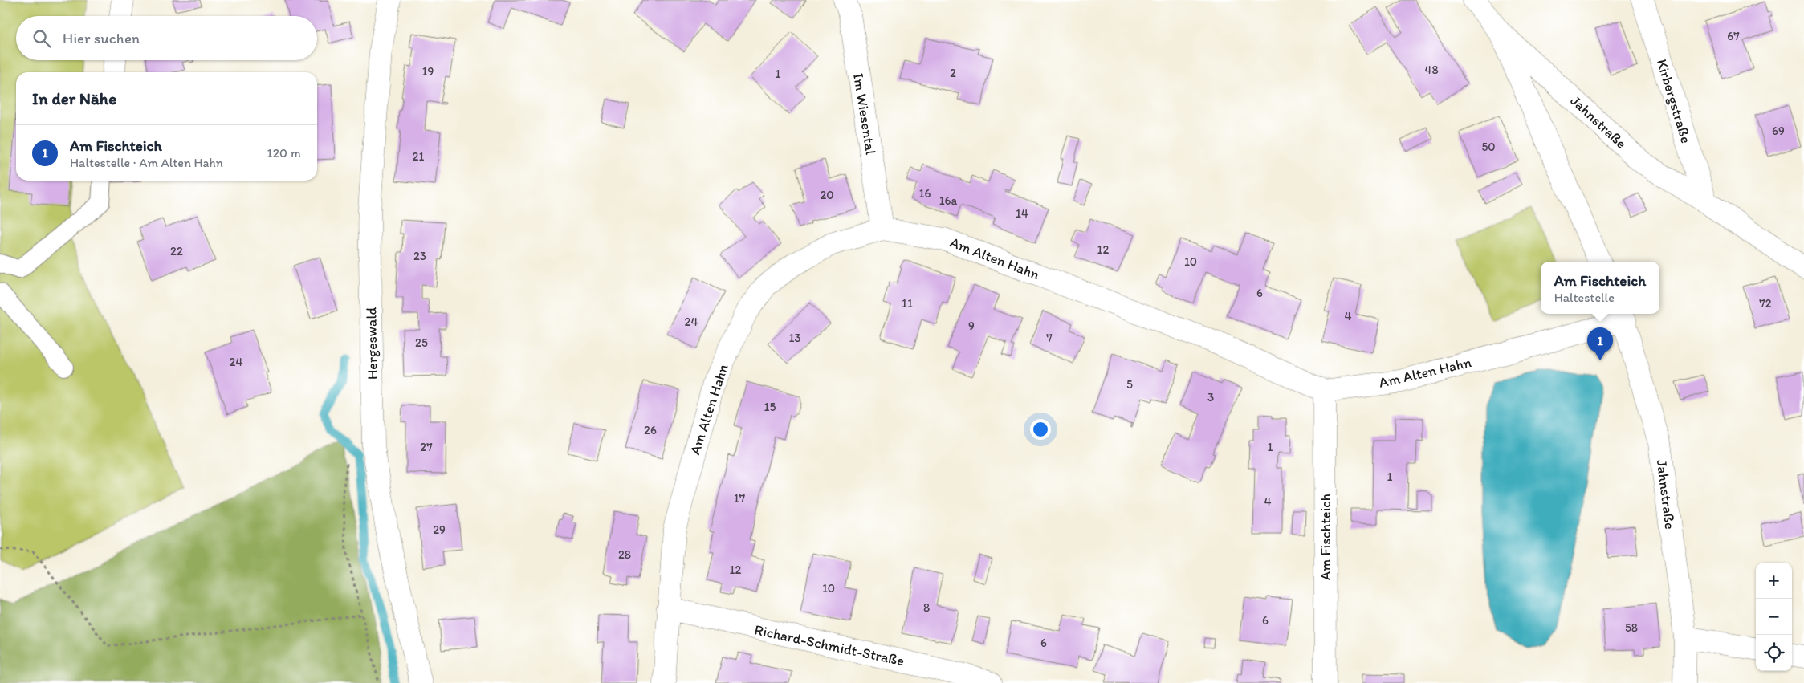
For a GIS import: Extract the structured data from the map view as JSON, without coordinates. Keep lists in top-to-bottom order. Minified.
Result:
{"streets":{"street":["Kirbergstraße","Im Wiesental","Jahnstraße","Am Alten Hahn","Hergeswald","Am Fischteich","Richard-Schmidt-Straße"]},"crossings":[["Kirbergstraße","Jahnstraße"],["Im Wiesental","Am Alten Hahn"],["Jahnstraße","Am Alten Hahn"],["Am Alten Hahn","Am Fischteich"],["Am Alten Hahn","Richard-Schmidt-Straße"]],"house_numbers":["67","48","19","2","1","69","50","21","16","20","16a","14","12","22","23","10","6","11","72","4","24","9","13","7","25","24","5","3","15","26","27","1","1","17","4","29","28","12","10","8","6","58","6"],"page":{"search":"Hier suchen","heading":"In der Nähe","list":[{"mark":"1","name":"Am Fischteich","note":"Haltestelle · Am Alten Hahn","value":"120 m"}],"popup":["Am Fischteich","Haltestelle"],"pins":"1","map_buttons":["+","−"]}}
